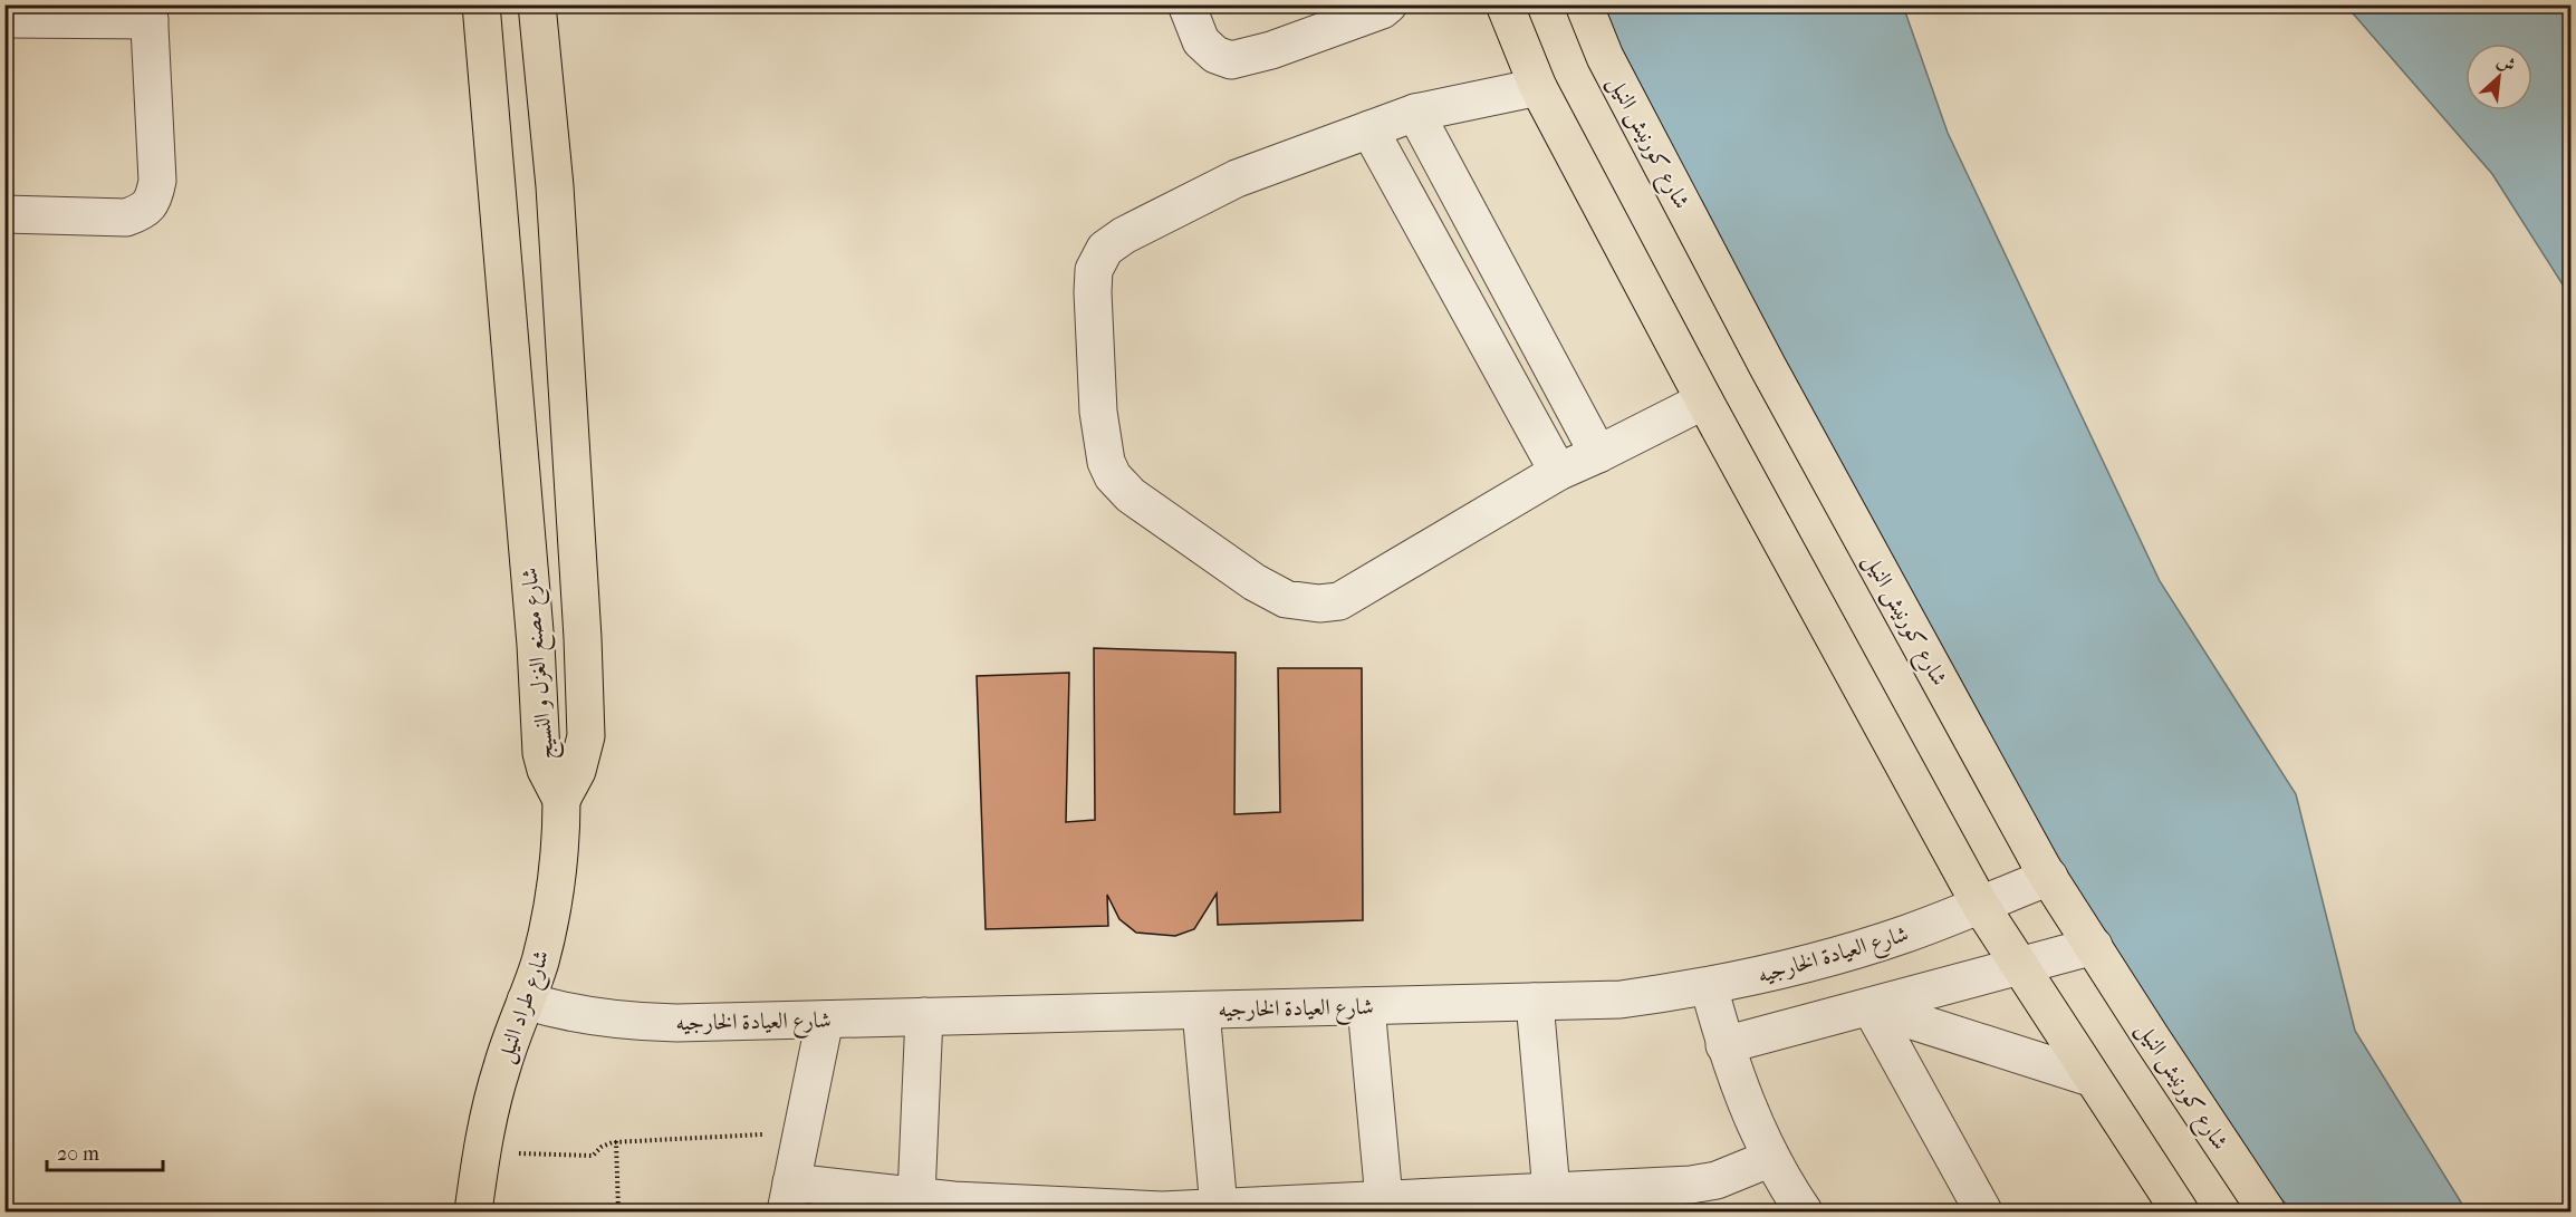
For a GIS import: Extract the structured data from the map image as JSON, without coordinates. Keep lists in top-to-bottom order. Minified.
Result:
{"streets":{"main road":["شارع كورنيش النيل","شارع مصنع الغزل و النسيج","شارع طراد النيل"],"street":["شارع العيادة الخارجيه"]},"crossings":[["شارع كورنيش النيل","شارع العيادة الخارجيه"],["شارع مصنع الغزل و النسيج","شارع طراد النيل"],["شارع العيادة الخارجيه","شارع طراد النيل"]],"scale_bar":"20 m","north":"top right"}
